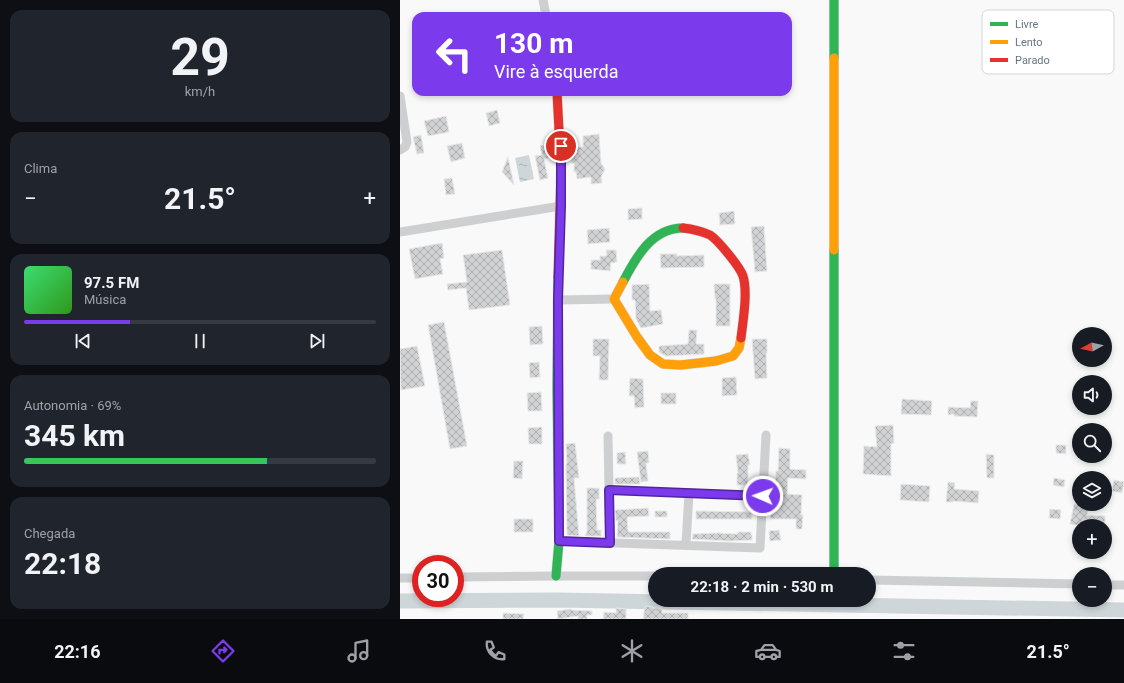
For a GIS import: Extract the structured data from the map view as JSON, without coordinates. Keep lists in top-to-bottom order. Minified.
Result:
{"legend":["Livre","Lento","Parado"],"north":"left","page":{"tile":[["29","km/h"],"Clima",["Autonomia · 69%","345 km"],["Chegada","22:18"]],"turn":["130 m","Vire à esquerda"],"heat":["−","21.5°","+"],"song":["97.5 FM","Música"],"map_buttons":["+","−"],"limit":"30","trip":"22:18 · 2 min · 530 m","tabs":["22:16","21.5°"]}}
